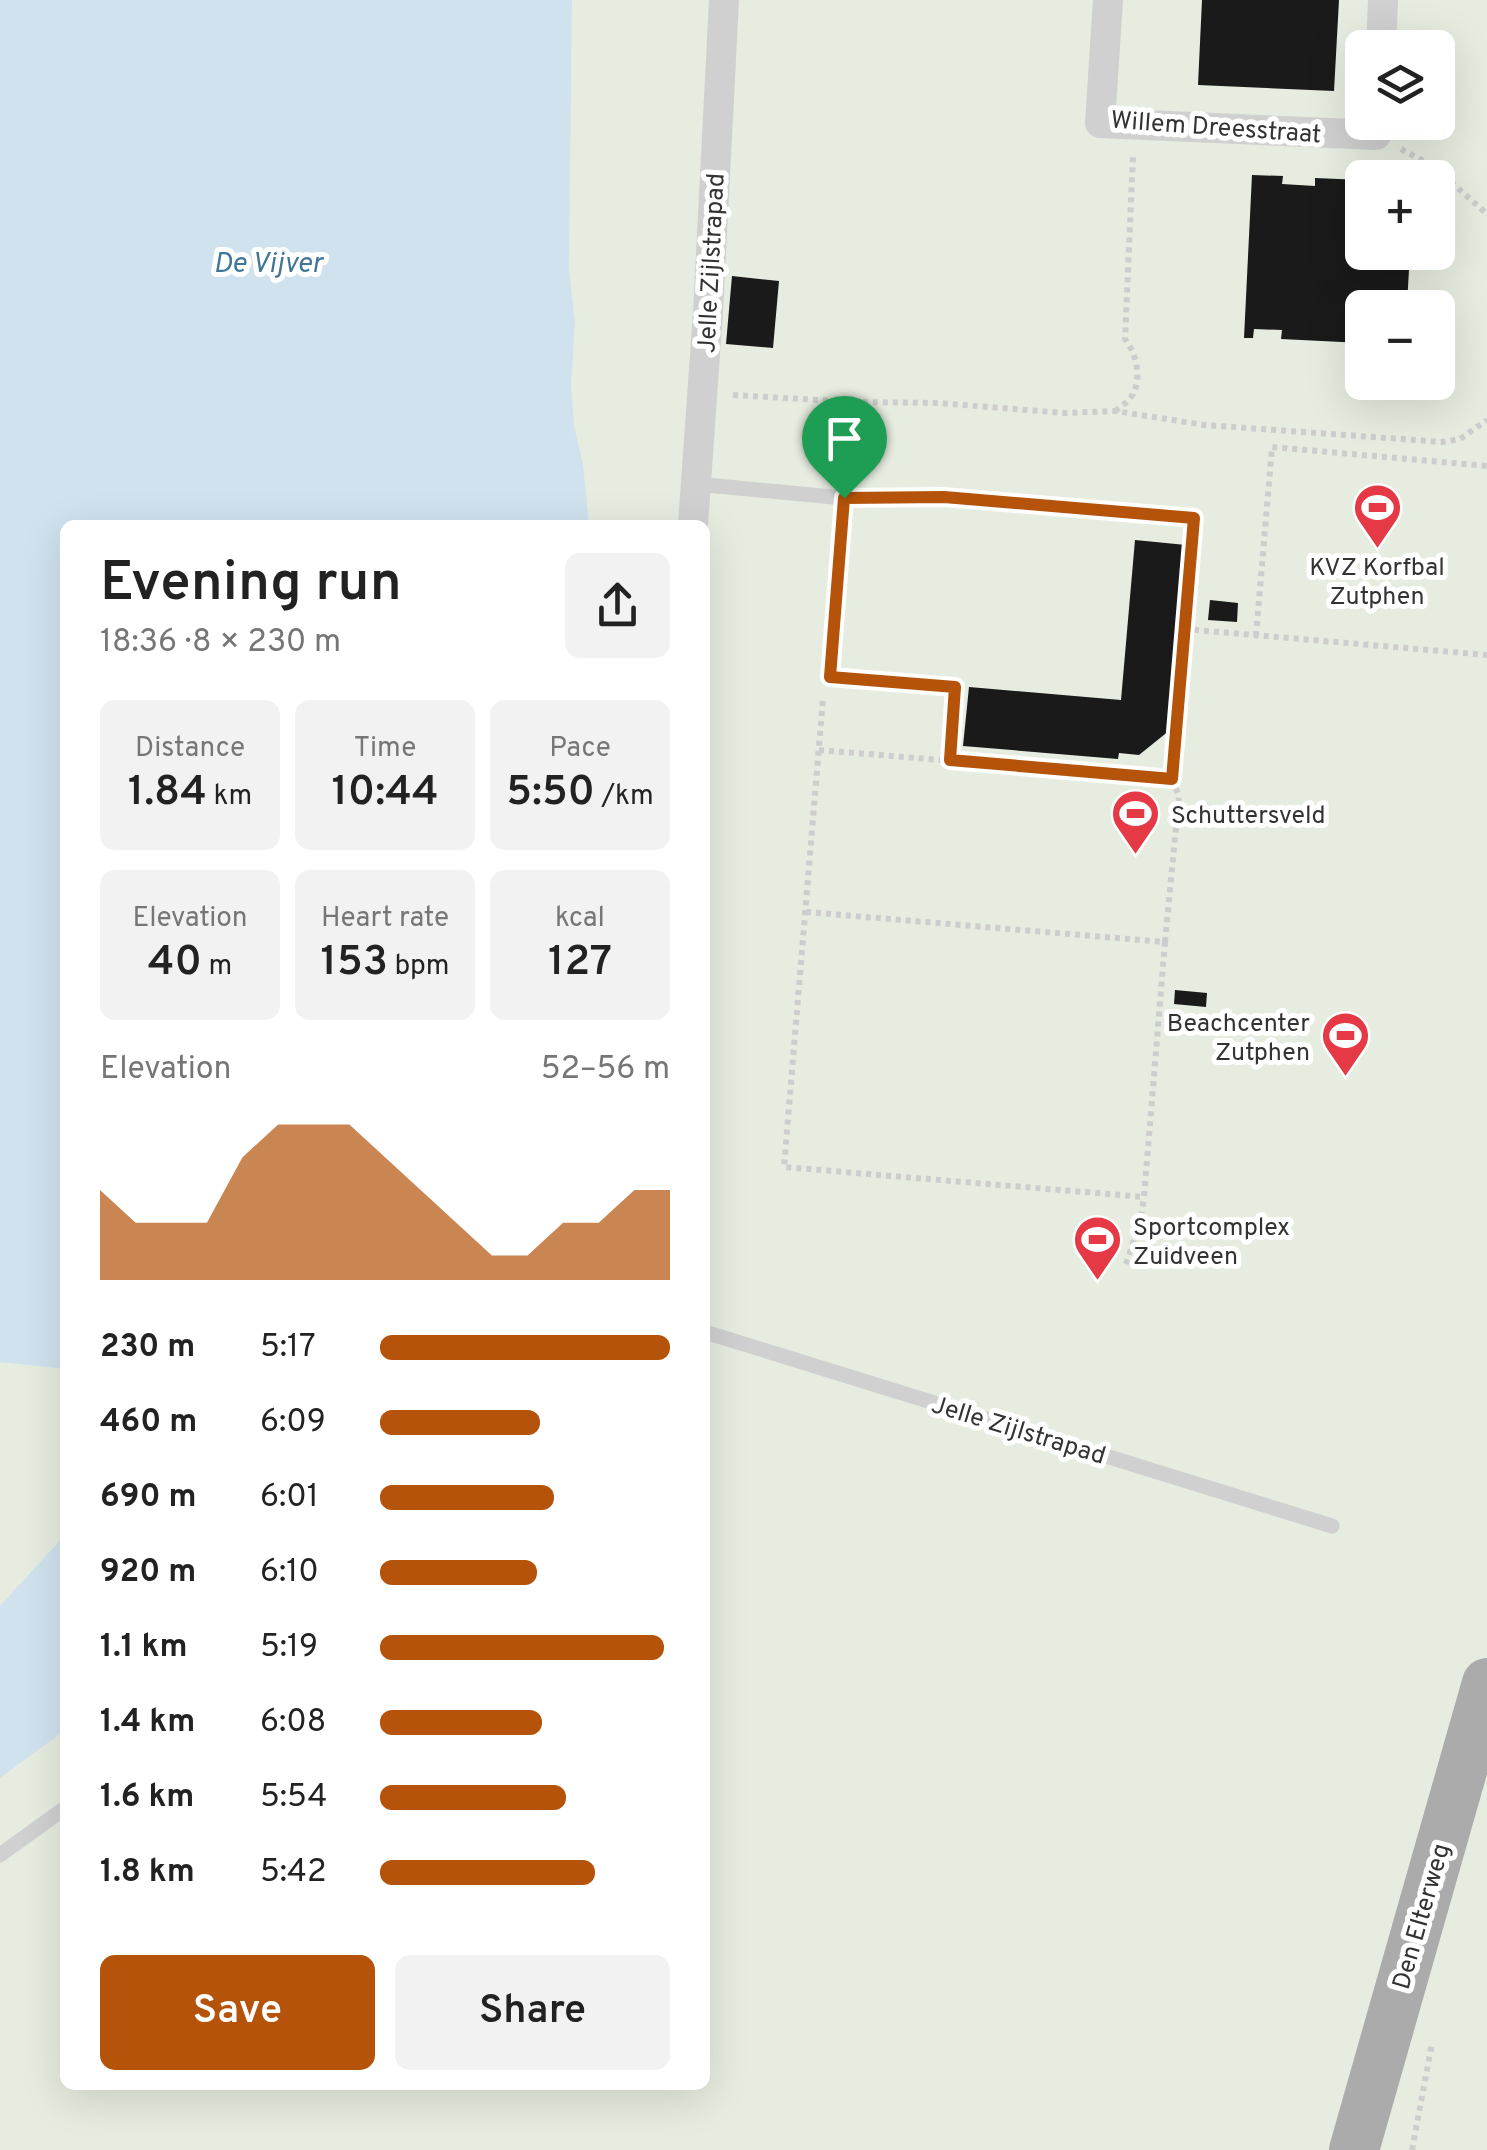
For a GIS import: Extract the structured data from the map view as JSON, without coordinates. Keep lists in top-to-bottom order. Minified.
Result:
{"streets":{"main road":["Den Elterweg"],"street":["Willem Dreesstraat","Jelle Zijlstrapad"]},"water":["De Vijver"],"places":{"sports":["KVZ Korfbal Zutphen","Schuttersveld","Beachcenter Zutphen","Sportcomplex Zuidveen"]},"page":{"map_buttons":["+","−"],"heading":["Evening run","18:36 · 8 × 230 m"],"stats":[["Distance","1.84 km"],["Time","10:44"],["Pace","5:50 /km"],["Elevation","40 m"],["Heart rate","153 bpm"],["kcal","127"]],"chart":["Elevation","52–56 m"],"list":[{"name":"230 m","note":"5:17"},{"name":"460 m","note":"6:09"},{"name":"690 m","note":"6:01"},{"name":"920 m","note":"6:10"},{"name":"1.1 km","note":"5:19"},{"name":"1.4 km","note":"6:08"},{"name":"1.6 km","note":"5:54"},{"name":"1.8 km","note":"5:42"}],"buttons":["Save","Share"]}}
